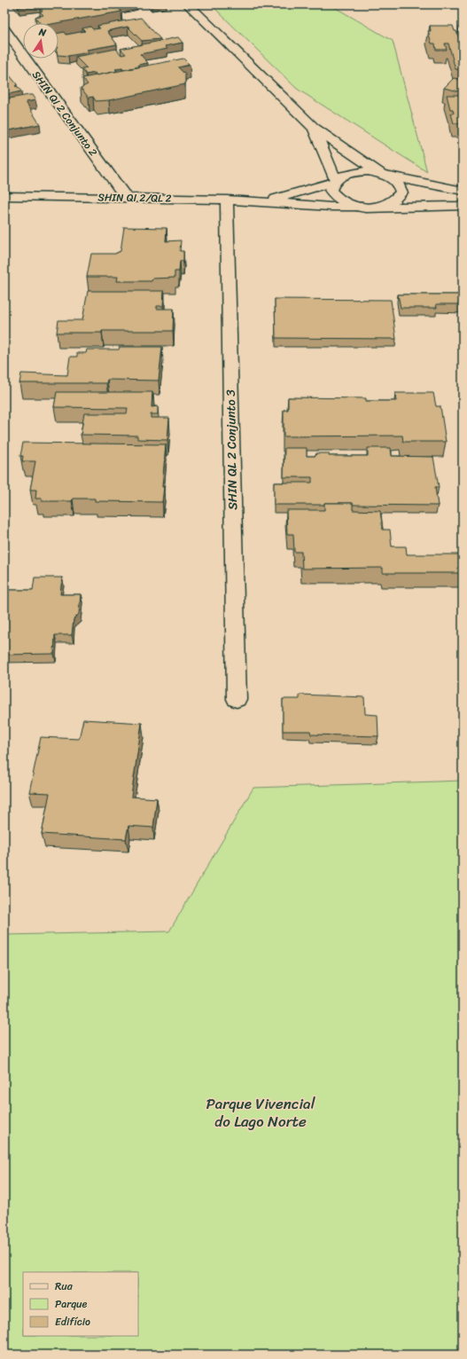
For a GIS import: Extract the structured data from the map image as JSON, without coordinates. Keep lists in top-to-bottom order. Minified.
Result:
{"streets":{"street":["SHIN QI 2 Conjunto 2","SHIN QI 2/QL 2","SHIN QL 2 Conjunto 3"]},"crossings":[["SHIN QI 2 Conjunto 2","SHIN QI 2/QL 2"],["SHIN QI 2/QL 2","SHIN QL 2 Conjunto 3"]],"parks":["Parque Vivencial do Lago Norte"],"legend":["Rua","Parque","Edifício"],"north":"top"}
